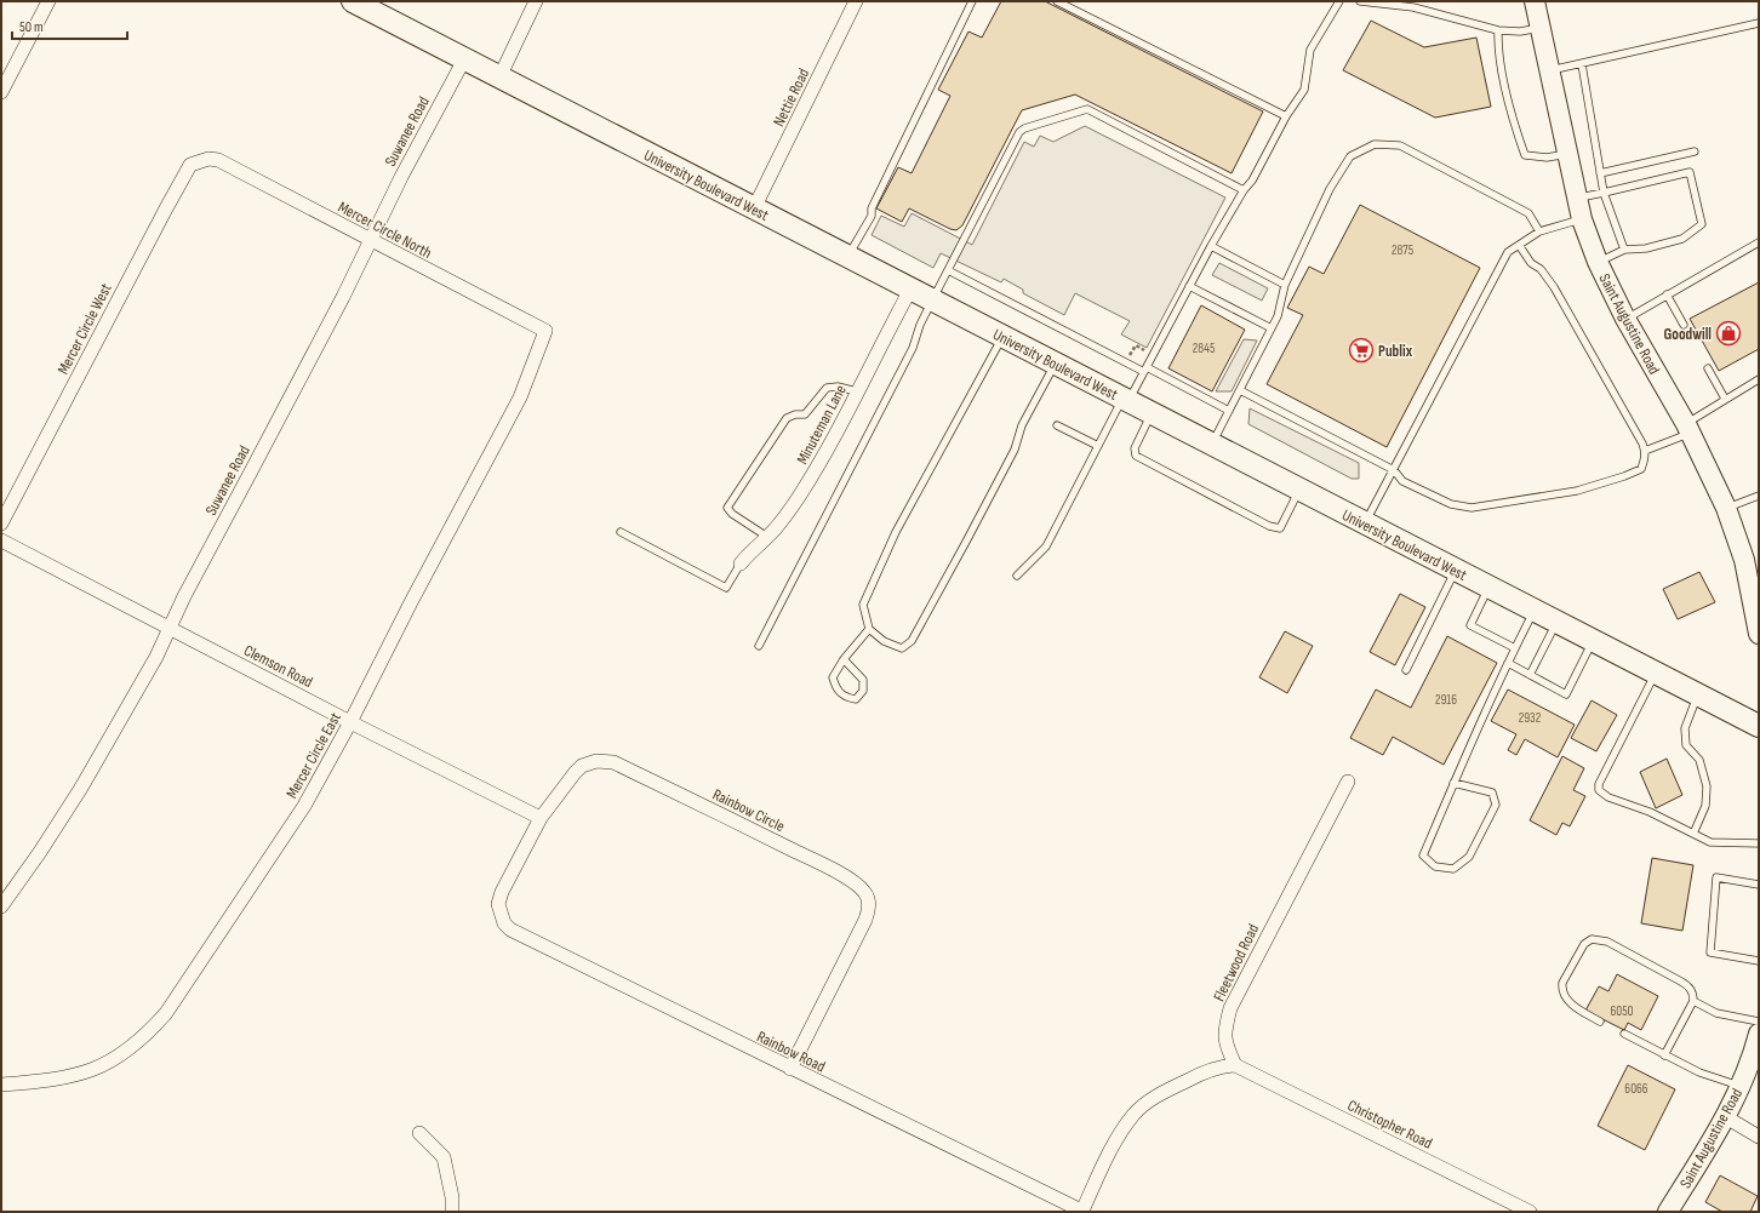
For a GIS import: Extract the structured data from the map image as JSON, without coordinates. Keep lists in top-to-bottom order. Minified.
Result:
{"streets":{"main road":["University Boulevard West","Saint Augustine Road"],"street":["Nettie Road","Suwanee Road","Mercer Circle North","Mercer Circle West","Minuteman Lane","Clemson Road","Mercer Circle East","Rainbow Circle","Fleetwood Road","Rainbow Road","Christopher Road"]},"crossings":[["Nettie Road","University Boulevard West"],["Suwanee Road","University Boulevard West"],["Suwanee Road","Mercer Circle North"],["Suwanee Road","Clemson Road"],["University Boulevard West","Minuteman Lane"],["Mercer Circle North","Mercer Circle West"],["Mercer Circle North","Mercer Circle East"],["Clemson Road","Mercer Circle East"],["Clemson Road","Rainbow Circle"],["Rainbow Circle","Rainbow Road"],["Fleetwood Road","Christopher Road"]],"places":{"shop":["Goodwill"],"supermarket":["Publix"]},"house_numbers":["2875","2845","2916","2932","6050","6066"],"scale_bar":"50 m"}
